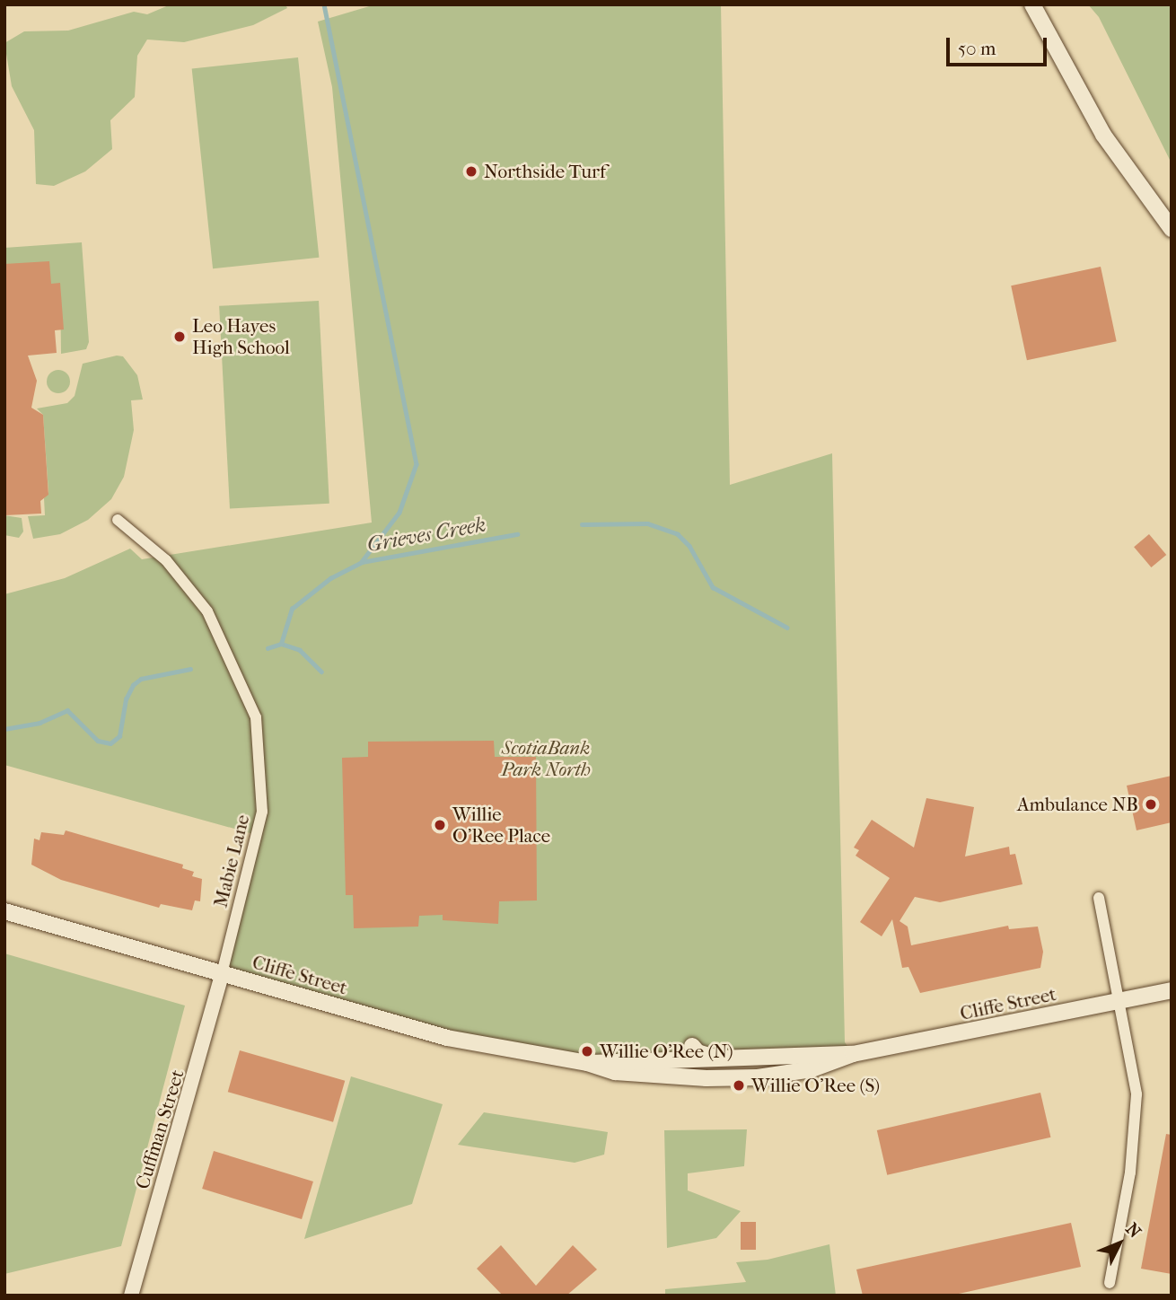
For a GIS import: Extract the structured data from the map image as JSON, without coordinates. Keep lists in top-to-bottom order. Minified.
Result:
{"streets":{"main road":["Cliffe Street"],"street":["Mabie Lane","Cuffman Street"]},"crossings":[["Mabie Lane","Cliffe Street"],["Mabie Lane","Cuffman Street"],["Cliffe Street","Cuffman Street"]],"water":["Grieves Creek"],"parks":["ScotiaBank Park North"],"places":["Northside Turf","Leo Hayes High School","Ambulance NB","Willie O'Ree Place","Willie O'Ree (N)","Willie O'Ree (S)"],"scale_bar":"50 m","north":"top right"}
